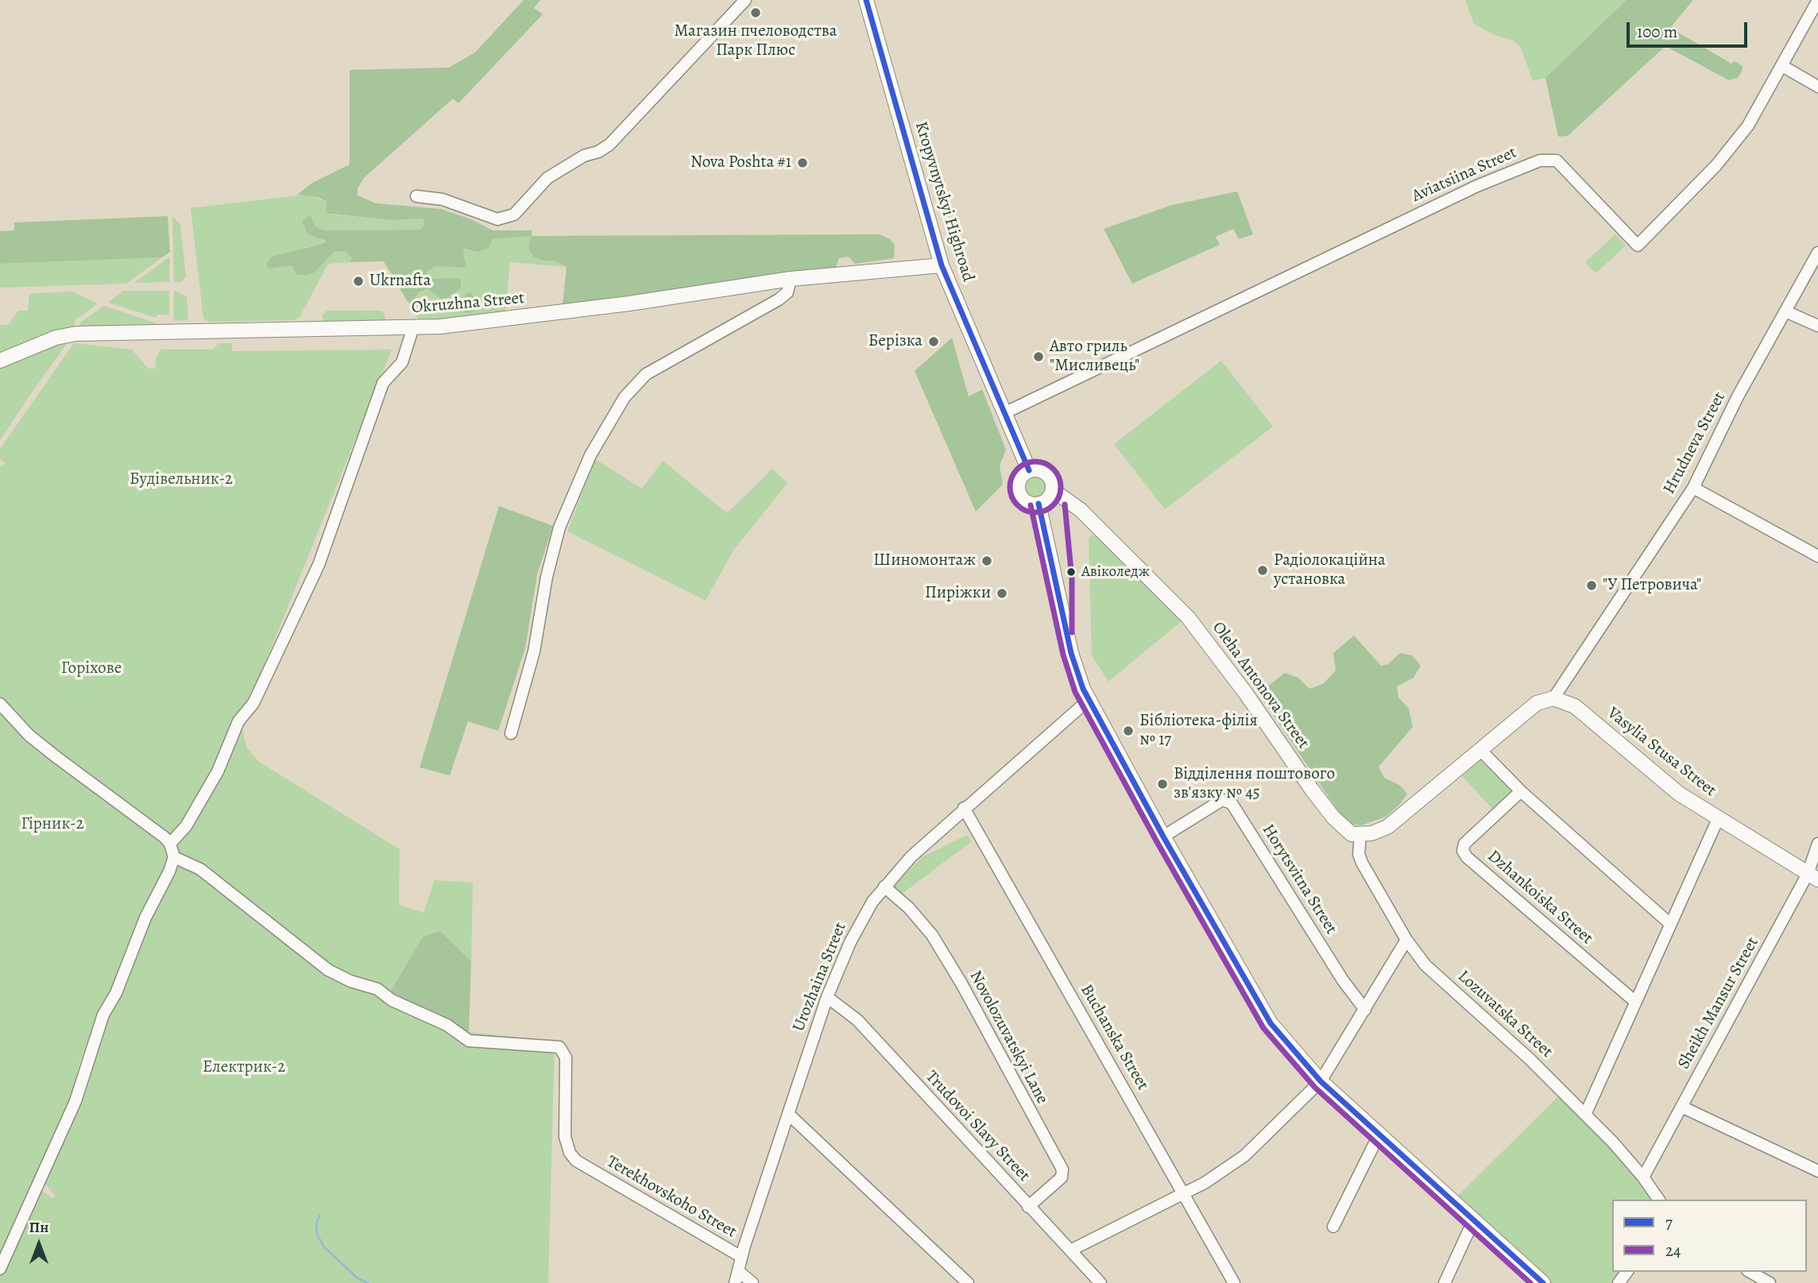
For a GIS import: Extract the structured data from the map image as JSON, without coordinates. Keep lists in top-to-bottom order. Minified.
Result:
{"streets":{"main road":["Kropyvnytskyi Highroad","Okruzhna Street","Oleha Antonova Street","Vasylia Stusa Street"],"street":["Aviatsiina Street","Hrudneva Street","Horytsvitna Street","Dzhankoiska Street","Urozhaina Street","Sheikh Mansur Street","Lozuvatska Street","Novolozuvatskyi Lane","Buchanska Street","Trudovoi Slavy Street","Terekhovskoho Street"]},"crossings":[["Aviatsiina Street","Kropyvnytskyi Highroad"],["Kropyvnytskyi Highroad","Okruzhna Street"],["Kropyvnytskyi Highroad","Oleha Antonova Street"],["Hrudneva Street","Vasylia Stusa Street"],["Oleha Antonova Street","Lozuvatska Street"],["Vasylia Stusa Street","Sheikh Mansur Street"],["Urozhaina Street","Novolozuvatskyi Lane"],["Urozhaina Street","Buchanska Street"],["Urozhaina Street","Trudovoi Slavy Street"],["Urozhaina Street","Terekhovskoho Street"],["Sheikh Mansur Street","Lozuvatska Street"],["Novolozuvatskyi Lane","Trudovoi Slavy Street"]],"parks":["Будівельник-2","Горіхове","Гірник-2","Електрик-2"],"places":["Магазин пчеловодства Парк Плюс","Nova Poshta #1","Ukrnafta","Берізка","Авто гриль \"Мисливець\"","Шиномонтаж","Радіолокаційна установка","Авіколедж","\"У Петровича\"","Пиріжки","Бібліотека-філія № 17","Відділення поштового зв'язку № 45"],"lines":["transit line 7","transit line 24"],"legend":["7","24"],"scale_bar":"100 m","north":"top"}
